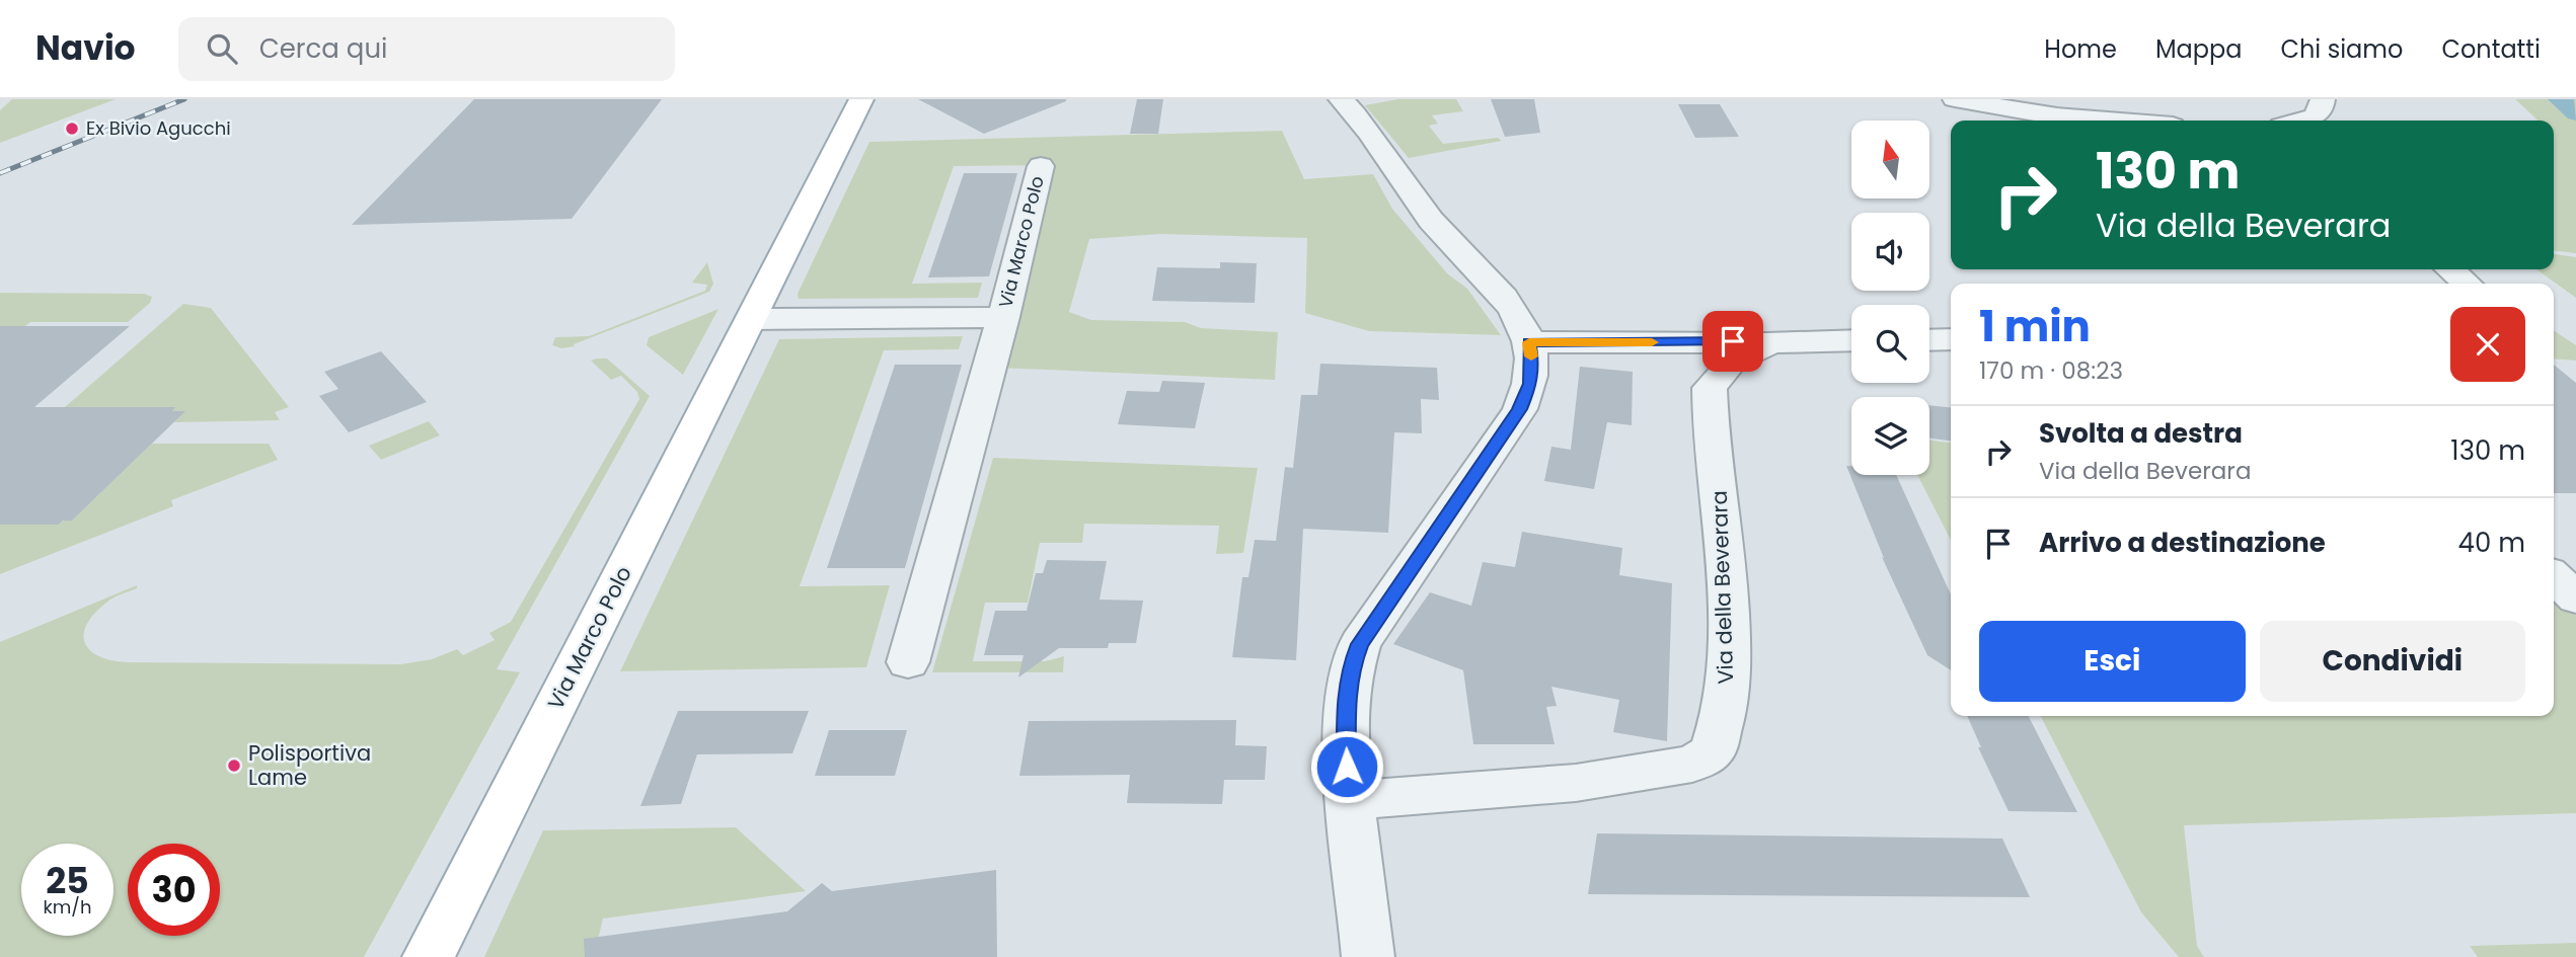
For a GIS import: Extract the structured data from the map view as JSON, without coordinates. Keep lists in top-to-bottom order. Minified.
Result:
{"streets":{"main road":["Via Marco Polo"],"street":["Via della Beverara"]},"places":["Ex Bivio Agucchi","Polisportiva Lame"],"north":"top","page":{"header":"Navio","search":"Cerca qui","nav":["Home","Mappa","Chi siamo","Contatti"],"turn":["130 m","Via della Beverara"],"heading":["1 min","170 m · 08:23"],"list":[{"name":"Svolta a destra","note":"Via della Beverara","value":"130 m"},{"name":"Arrivo a destinazione","value":"40 m"}],"buttons":["Esci","Condividi"],"speed":"25 km/h","limit":"30"}}
